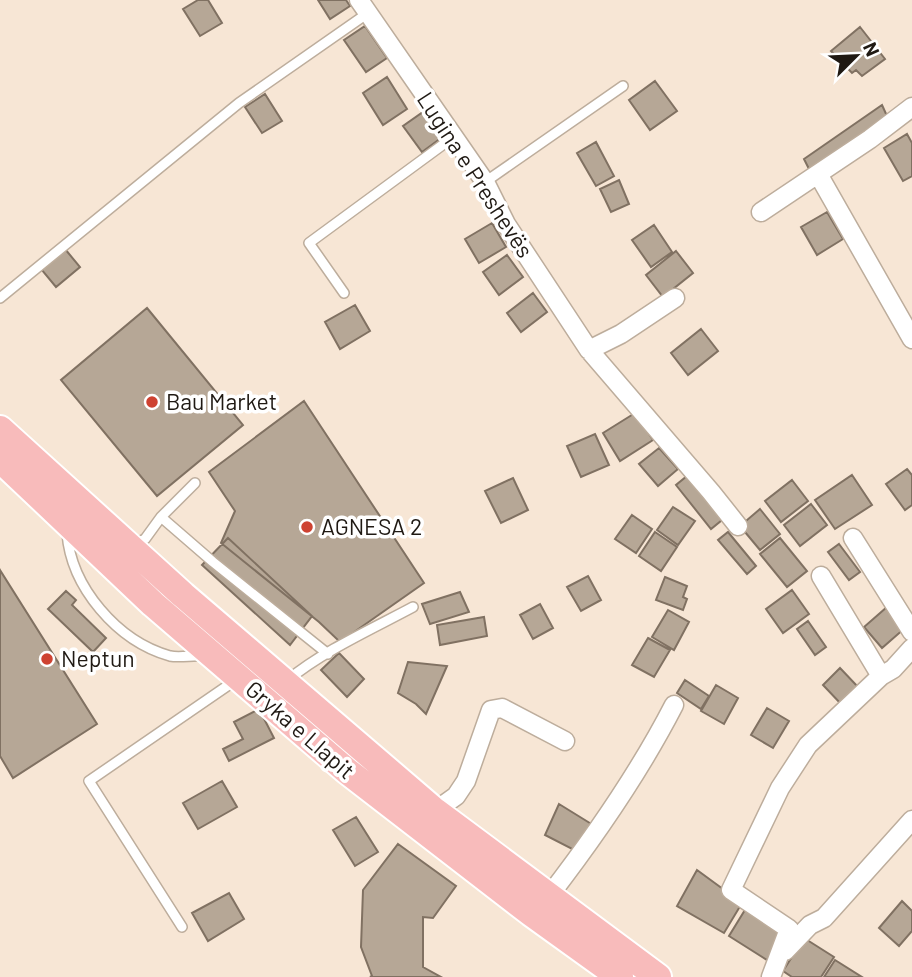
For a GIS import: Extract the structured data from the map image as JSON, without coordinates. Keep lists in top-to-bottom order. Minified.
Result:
{"streets":{"main road":["Gryka e Llapit"],"street":["Lugina e Preshevës"]},"places":["Bau Market","AGNESA 2","Neptun"],"north":"top right"}
